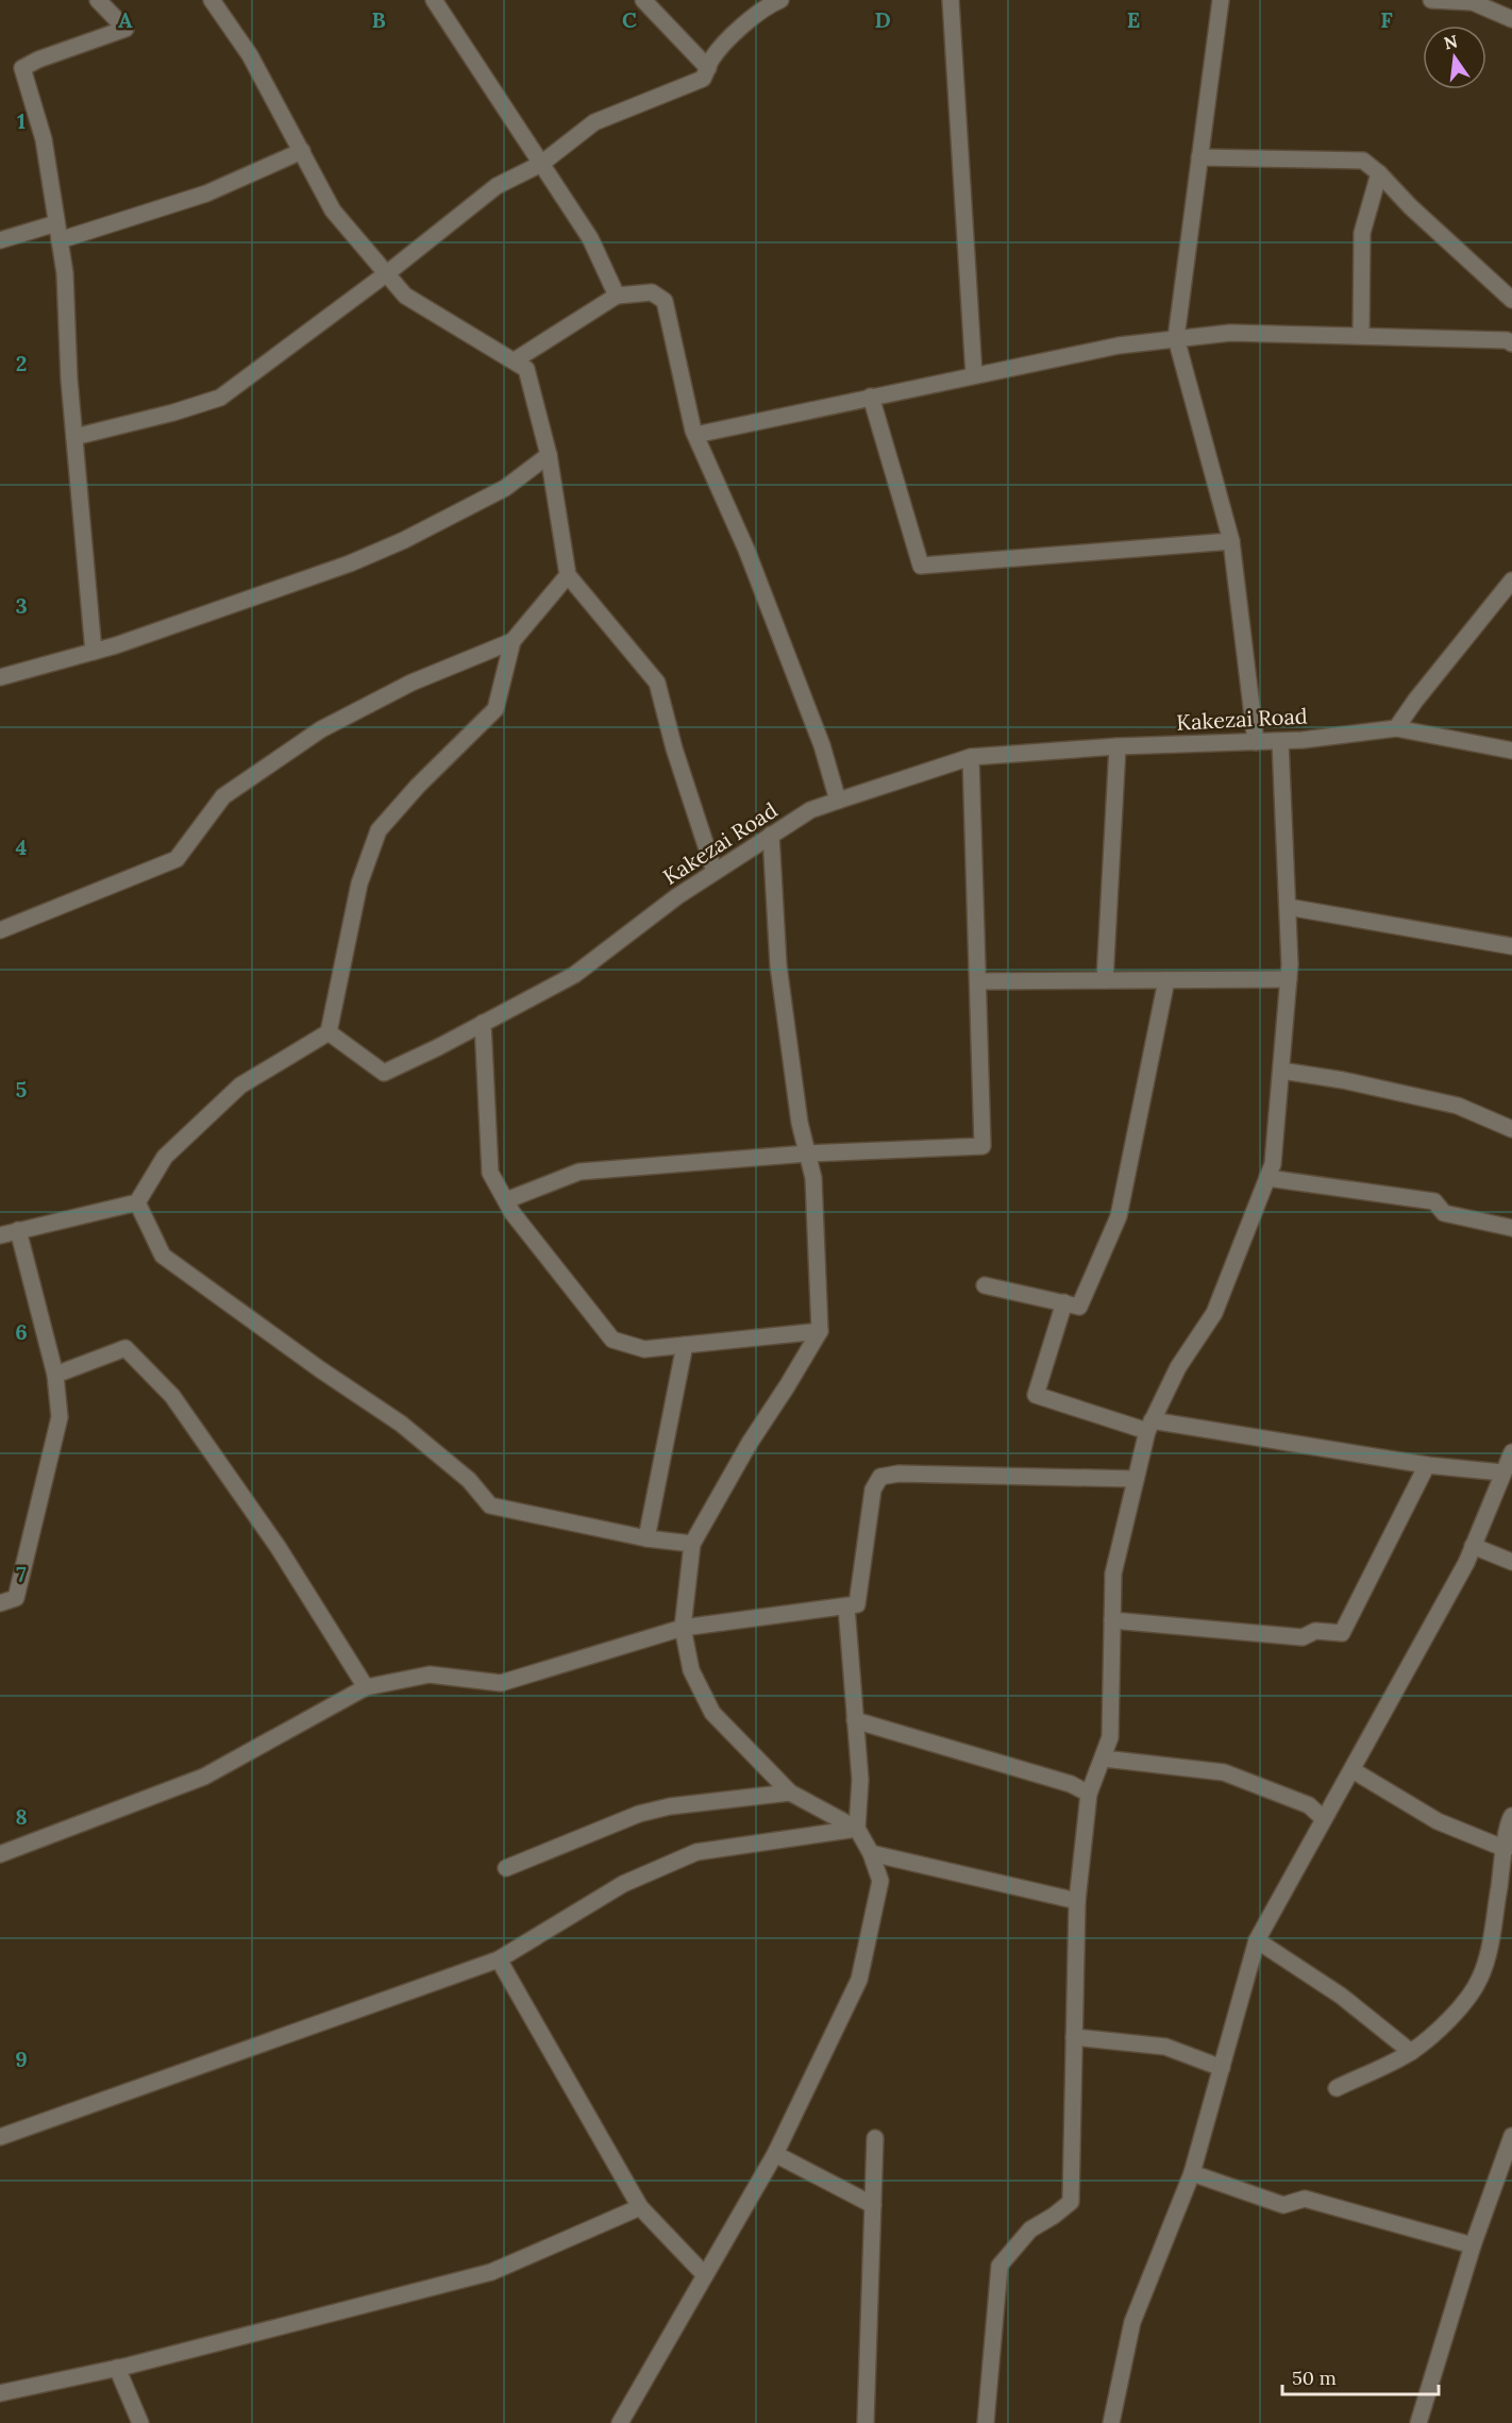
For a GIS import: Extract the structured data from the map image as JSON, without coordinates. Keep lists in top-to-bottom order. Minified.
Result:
{"streets":{"street":["Kakezai Road"]},"scale_bar":"50 m","north":"top","grid":{"columns":["A","B","C","D","E","F"],"rows":["1","2","3","4","5","6","7","8","9"]}}
